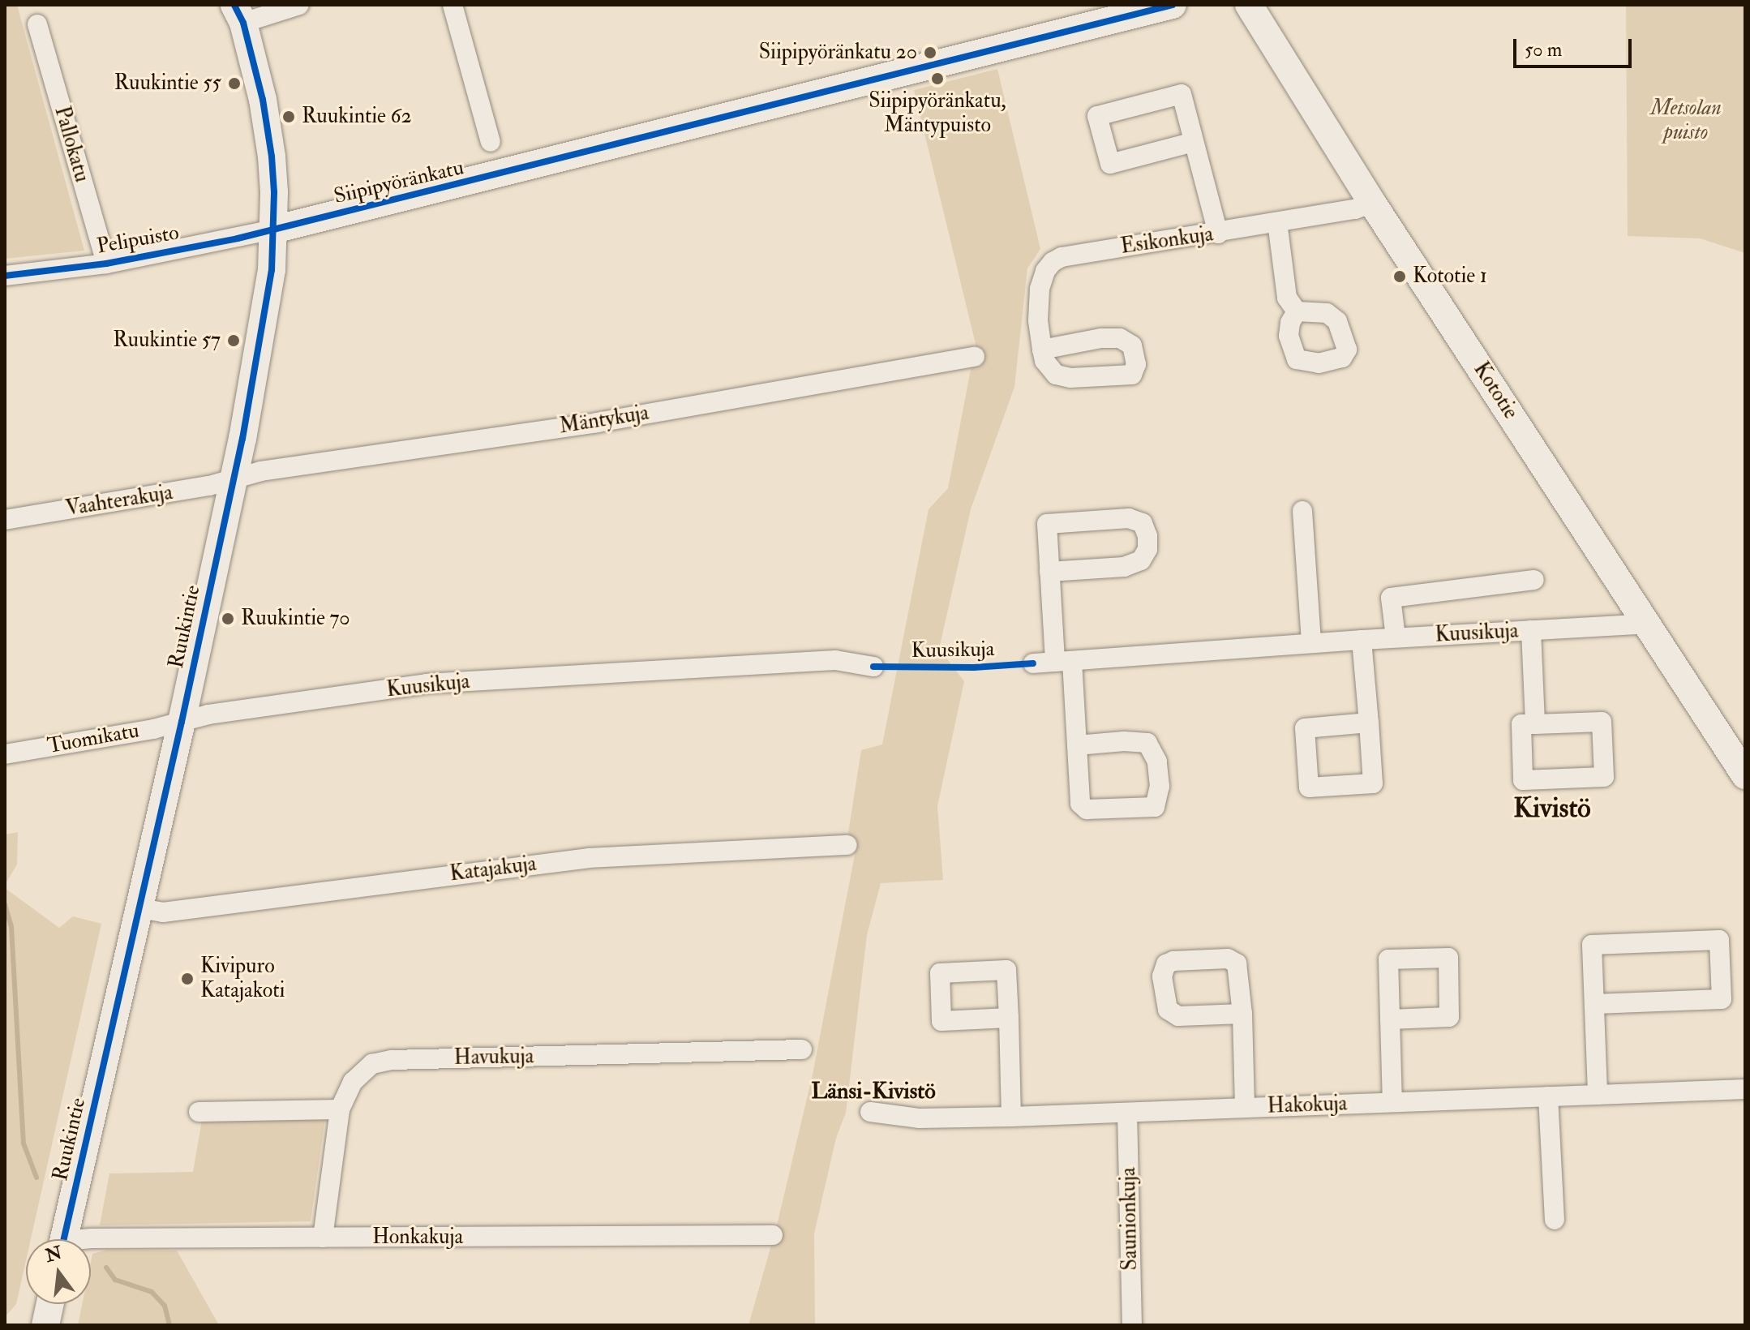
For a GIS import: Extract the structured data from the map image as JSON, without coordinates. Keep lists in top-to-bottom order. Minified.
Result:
{"streets":{"street":["Pallokatu","Siipipyöränkatu","Pelipuisto","Esikonkuja","Kototie","Mäntykuja","Vaahterakuja","Ruukintie","Kuusikuja","Tuomikatu","Katajakuja","Havukuja","Hakokuja","Saunionkuja","Honkakuja"]},"crossings":[["Pallokatu","Pelipuisto"],["Siipipyöränkatu","Pelipuisto"],["Siipipyöränkatu","Ruukintie"],["Pelipuisto","Ruukintie"],["Esikonkuja","Kototie"],["Kototie","Kuusikuja"],["Mäntykuja","Vaahterakuja"],["Mäntykuja","Ruukintie"],["Vaahterakuja","Ruukintie"],["Ruukintie","Kuusikuja"],["Ruukintie","Tuomikatu"],["Ruukintie","Katajakuja"],["Kuusikuja","Tuomikatu"],["Havukuja","Honkakuja"],["Hakokuja","Saunionkuja"]],"districts":["Kivistö","Länsi-Kivistö"],"parks":["Metsolan puisto"],"places":["Siipipyöränkatu 20","Siipipyöränkatu, Mäntypuisto","Ruukintie 55","Ruukintie 62","Kototie 1","Ruukintie 57","Ruukintie 70","Kivipuro Katajakoti"],"scale_bar":"50 m","north":"top"}
